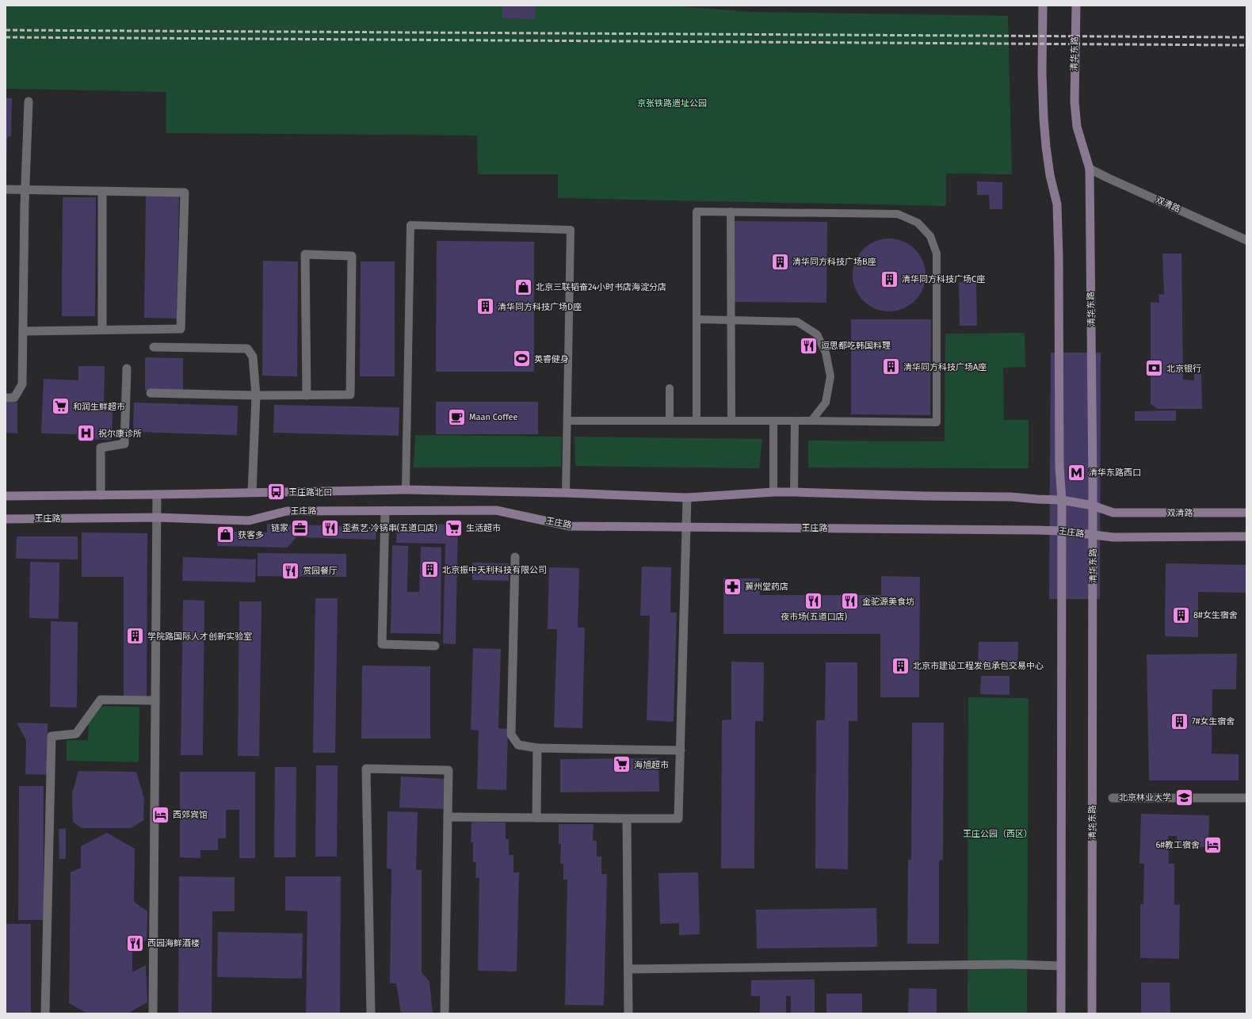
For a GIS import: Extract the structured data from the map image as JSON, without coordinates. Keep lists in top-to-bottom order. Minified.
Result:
{"streets":{"main road":["清华东路","双清路","王庄路"]},"crossings":[["清华东路","双清路"],["清华东路","王庄路"]],"parks":["京张铁路遗址公园","王庄公园（西区）"],"places":{"building":["清华同方科技广场B座","清华同方科技广场C座","清华同方科技广场D座","清华同方科技广场A座","北京振中天利科技有限公司","8#女生宿舍","学院路国际人才创新实验室","北京市建设工程发包承包交易中心","7#女生宿舍"],"shop":["北京三联韬奋24小时书店海淀分店","获客多"],"restaurant":["逗思都吃韩国料理","歪煮艺·冷锅串(五道口店)","赏园餐厅","夜市场(五道口店)","金驼源美食坊","西园海鲜酒楼"],"sports":["英睿健身"],"bank":["北京银行"],"supermarket":["和润生鲜超市","生活超市","海旭超市"],"cafe":["Maan Coffee"],"hospital":["祝尔康诊所"],"metro station":["清华东路西口"],"bus stop":["王庄路北口"],"office":["链家"],"pharmacy":["冀州堂药店"],"school or university":["北京林业大学"],"hotel":["西郊宾馆","6#教工宿舍"]}}
